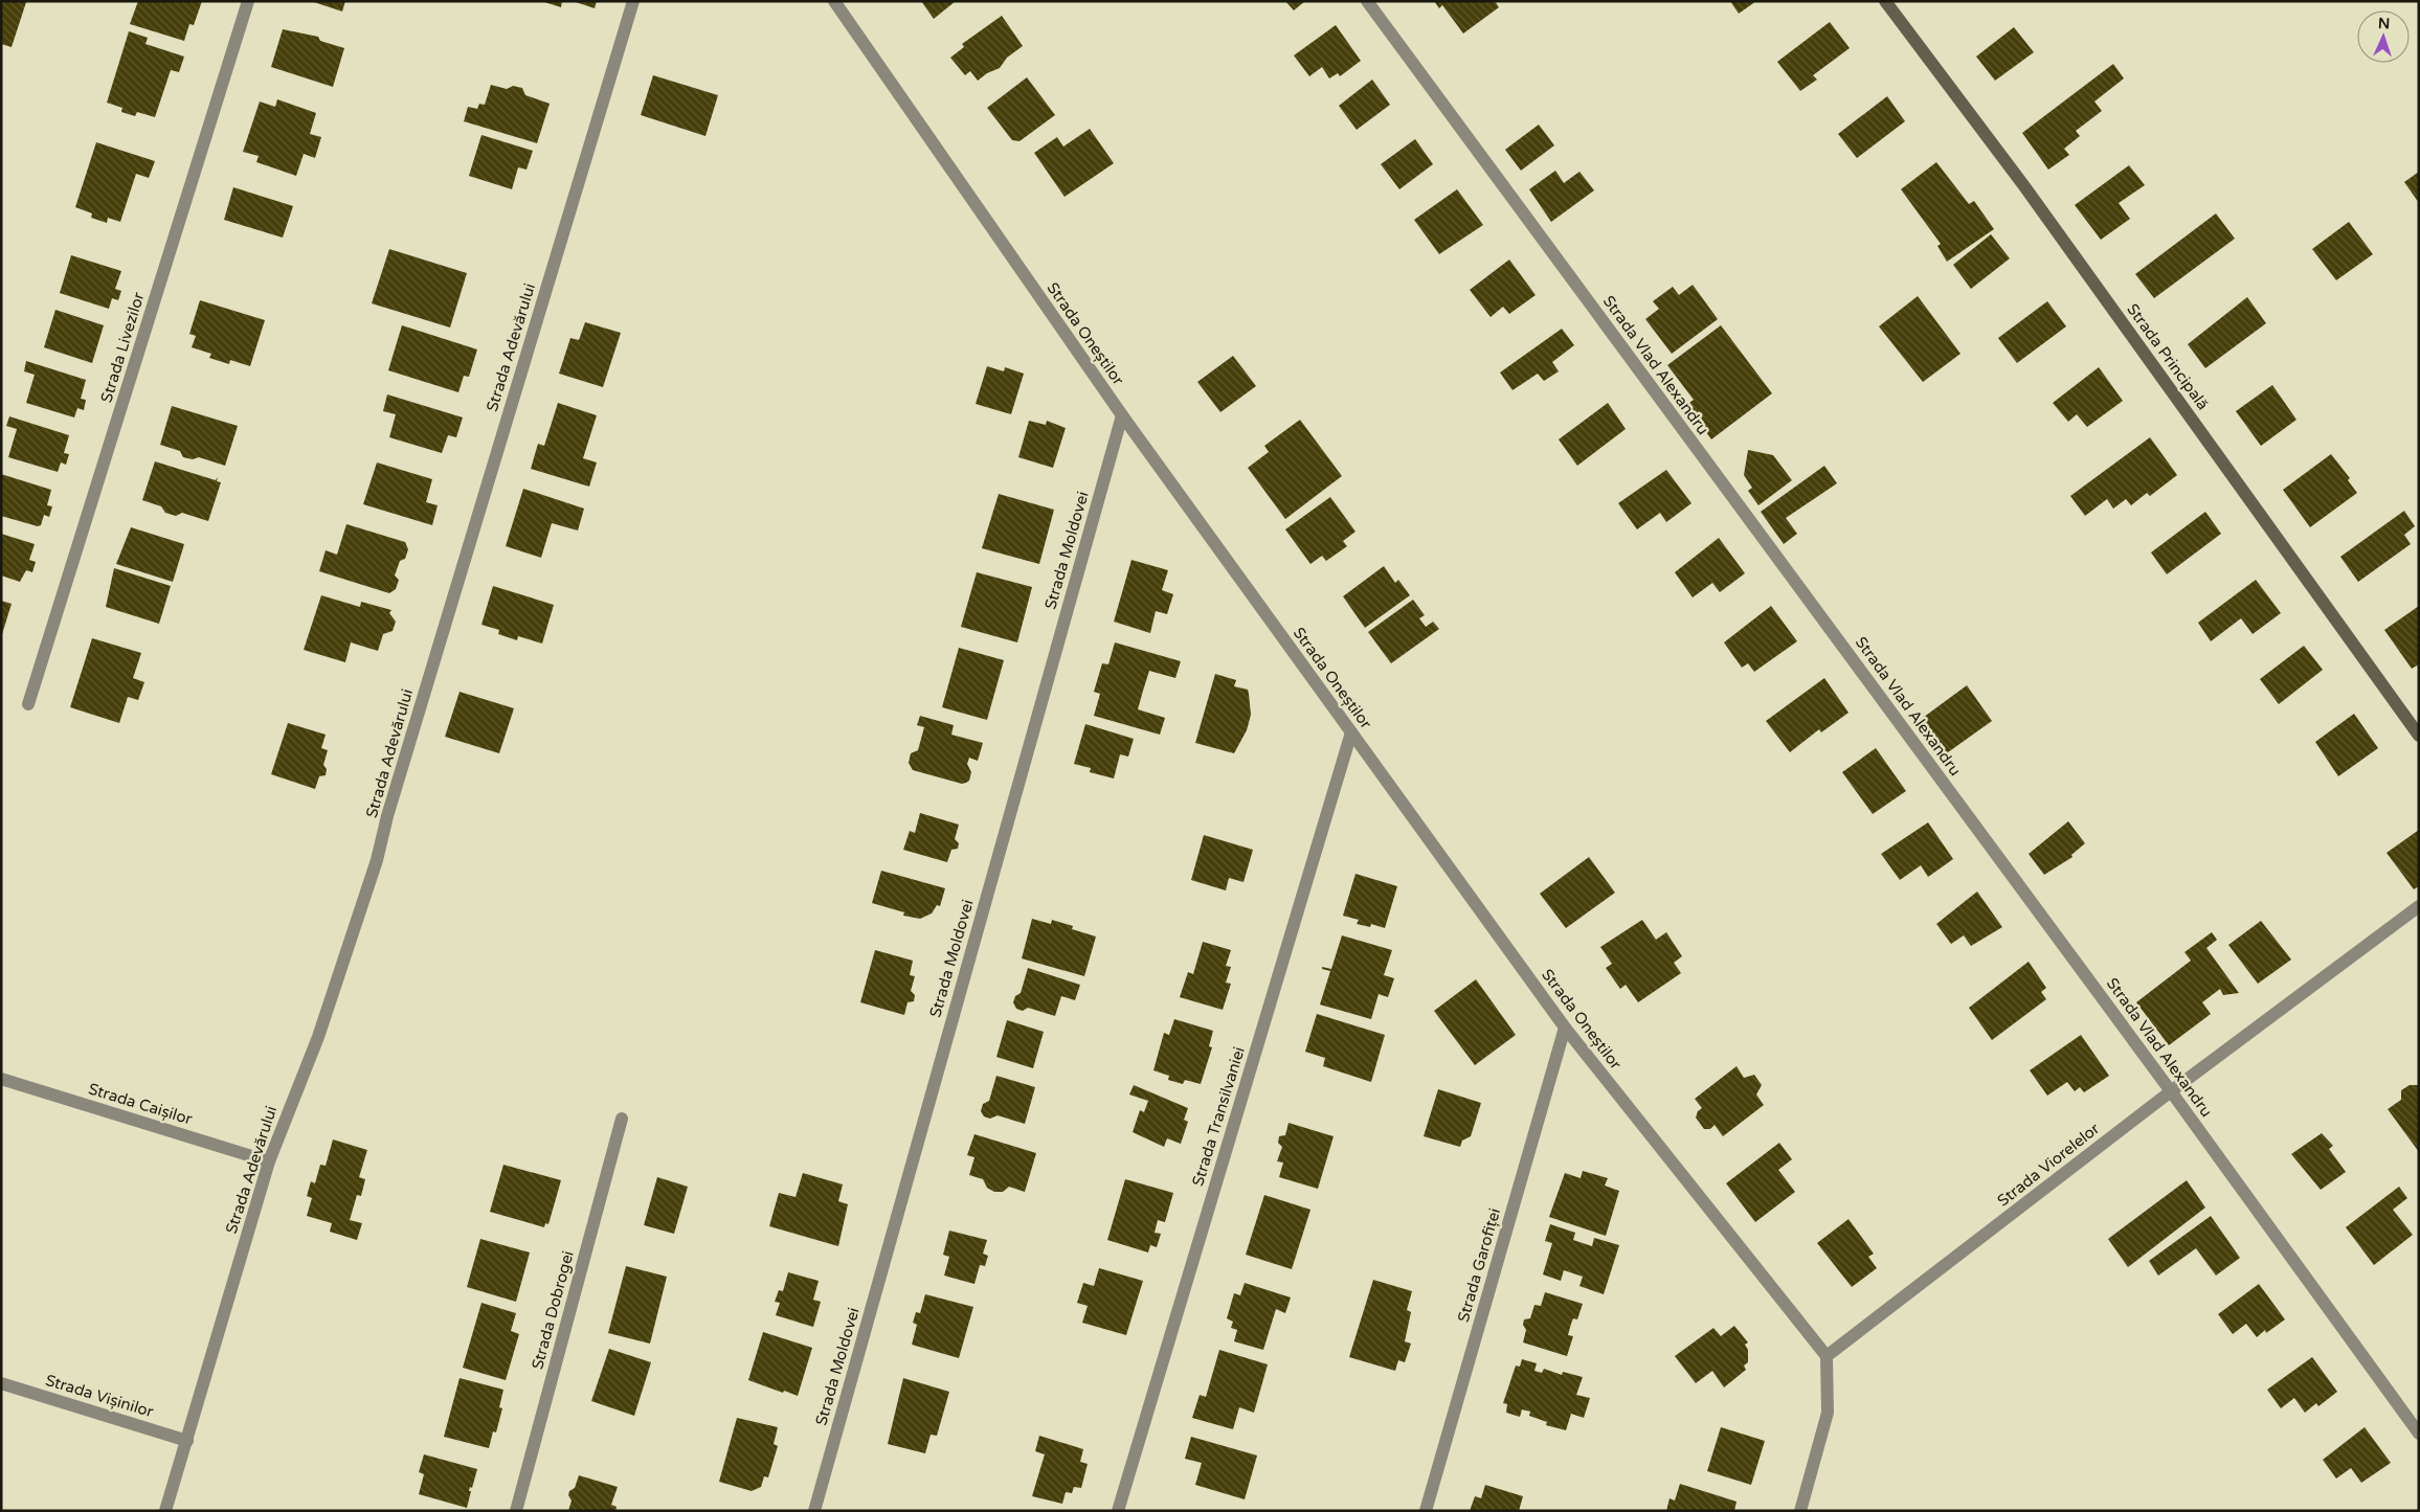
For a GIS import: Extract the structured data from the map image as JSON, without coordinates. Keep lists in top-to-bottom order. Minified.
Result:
{"streets":{"main road":["Strada Principală"],"street":["Strada Oneștilor","Strada Livezilor","Strada Adevărului","Strada Vlad Alexandru","Strada Moldovei","Strada Caișilor","Strada Transilvaniei","Strada Viorelelor","Strada Garofiței","Strada Dobrogei","Strada Vișinilor"]},"crossings":[["Strada Oneștilor","Strada Moldovei"],["Strada Oneștilor","Strada Transilvaniei"],["Strada Oneștilor","Strada Viorelelor"],["Strada Oneștilor","Strada Garofiței"],["Strada Adevărului","Strada Caișilor"],["Strada Adevărului","Strada Vișinilor"],["Strada Vlad Alexandru","Strada Viorelelor"]],"north":"top"}
